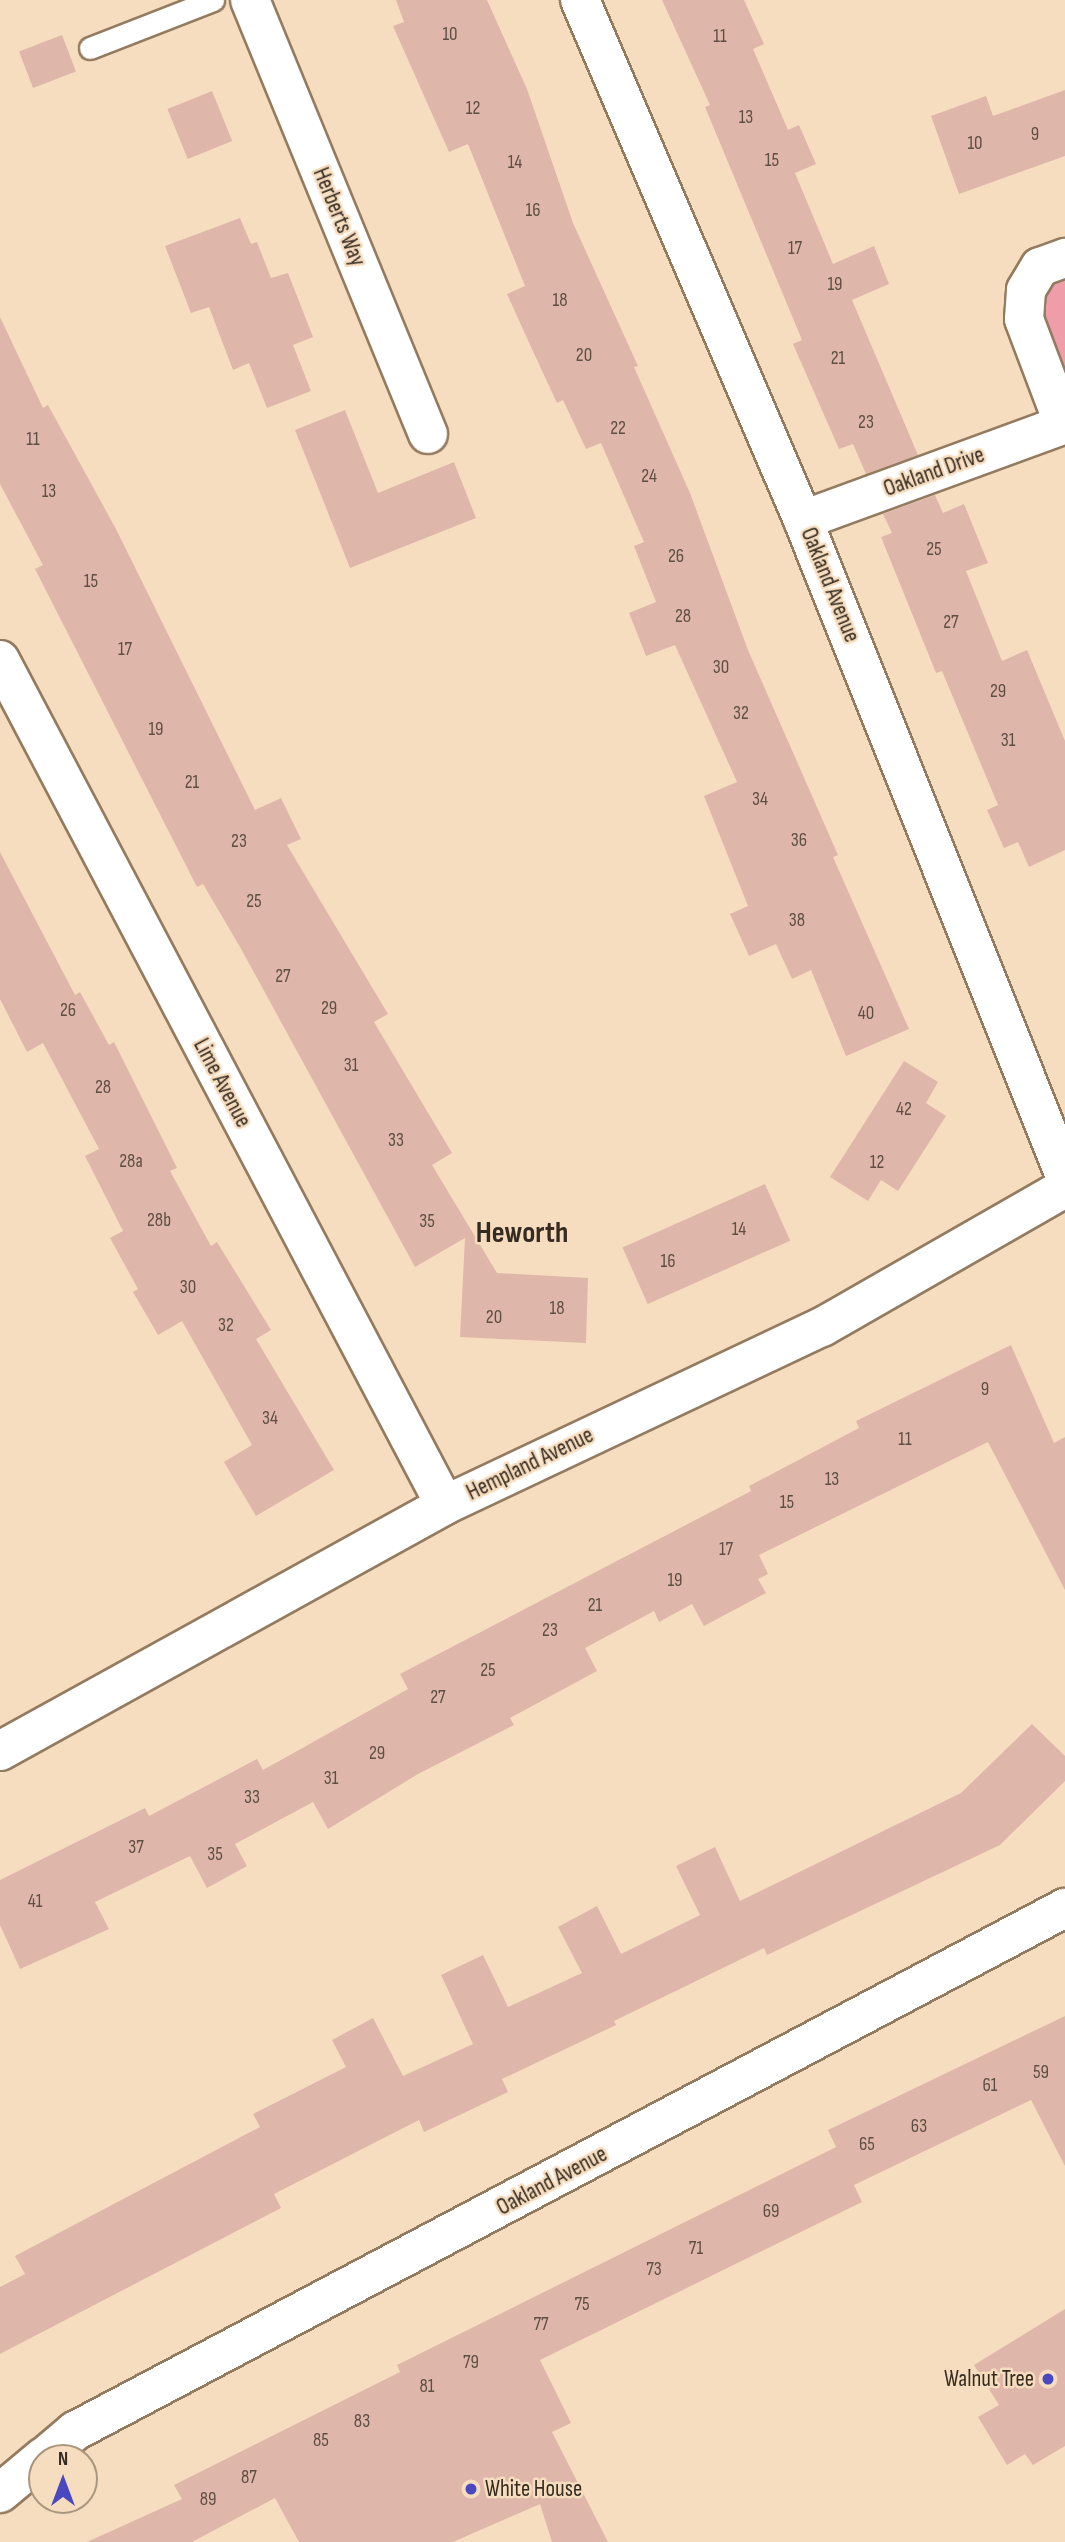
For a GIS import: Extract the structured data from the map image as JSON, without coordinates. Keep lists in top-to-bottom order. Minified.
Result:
{"streets":{"street":["Herberts Way","Oakland Drive","Oakland Avenue","Lime Avenue","Hempland Avenue"]},"crossings":[["Oakland Drive","Oakland Avenue"],["Lime Avenue","Hempland Avenue"]],"districts":["Heworth"],"places":["Walnut Tree","White House"],"house_numbers":["10","11","12","13","9","10","15","14","16","17","19","18","20","21","23","22","11","24","13","25","26","15","28","27","17","30","29","32","19","31","21","34","36","23","25","38","27","29","26","40","31","28","42","33","28a","12","28b","35","14","16","30","18","20","32","9","34","11","13","15","17","19","21","23","25","27","29","31","33","37","35","41","59","61","63","65","69","71","73","75","77","79","81","83","85","87","89"],"north":"top"}
